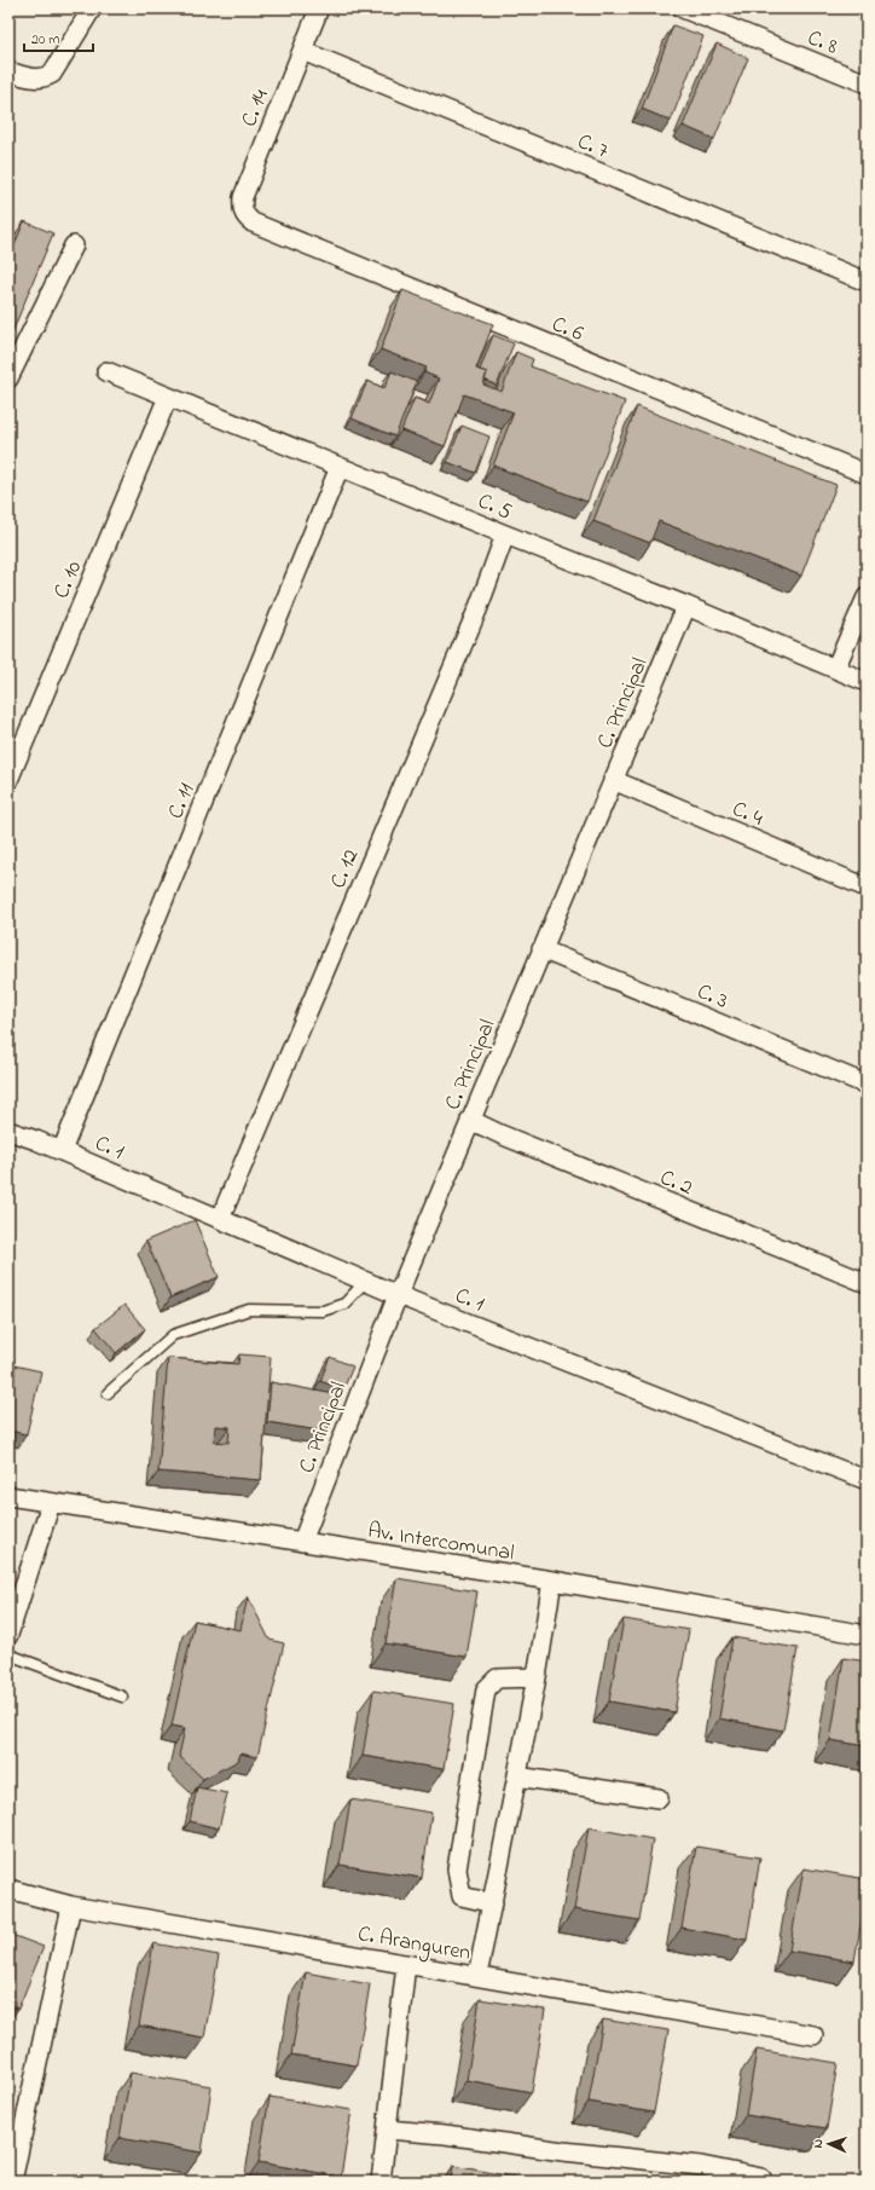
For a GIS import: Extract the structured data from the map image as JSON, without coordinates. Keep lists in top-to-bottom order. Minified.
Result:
{"streets":{"street":["C. 8","C. 14","C. 7","C. 6","C. 5","C. 10","C. Principal","C. 11","C. 4","C. 12","C. 3","C. 1","C. 2","Av. Intercomunal","C. Aranguren"]},"crossings":[["C. 14","C. 7"],["C. 14","C. 6"],["C. 5","C. 10"],["C. 5","C. Principal"],["C. 5","C. 11"],["C. 5","C. 12"],["C. Principal","C. 4"],["C. Principal","C. 3"],["C. Principal","C. 1"],["C. Principal","C. 2"],["C. Principal","Av. Intercomunal"],["C. 11","C. 1"],["C. 12","C. 1"]],"scale_bar":"20 m","north":"left"}
